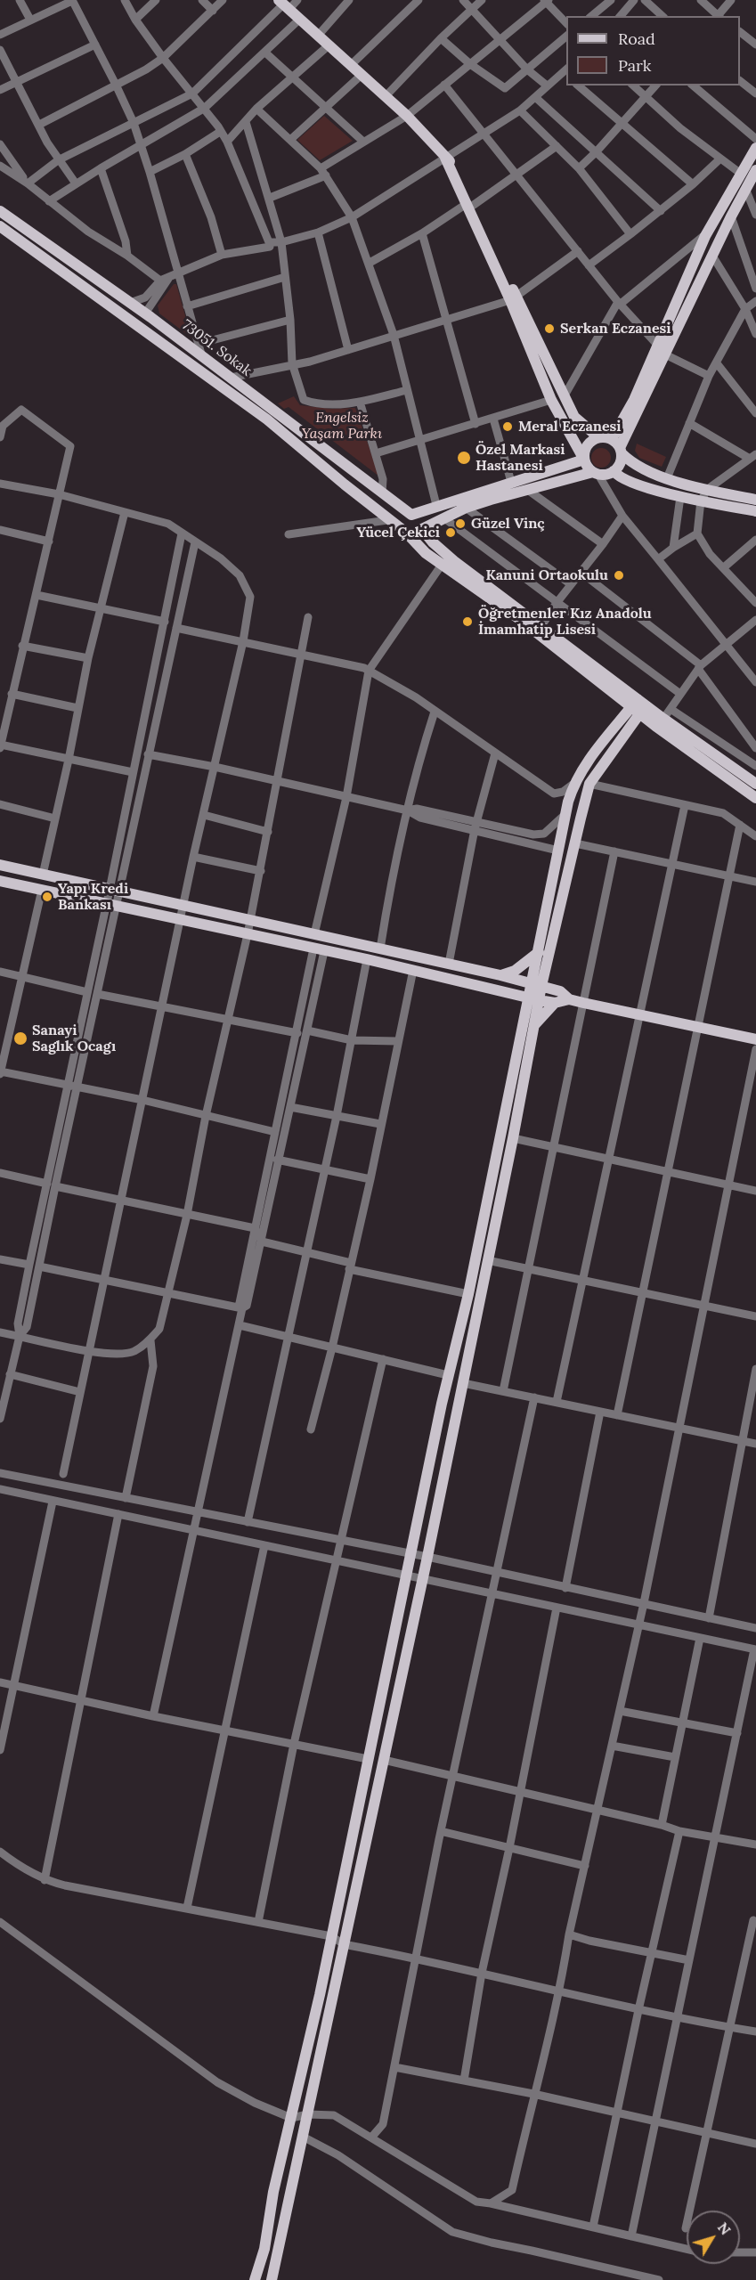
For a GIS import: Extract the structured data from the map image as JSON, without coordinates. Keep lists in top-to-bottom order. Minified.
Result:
{"streets":{"main road":["73051. Sokak"]},"parks":["Engelsiz Yaşam Parkı"],"places":["Serkan Eczanesi","Meral Eczanesi","Özel Markasi Hastanesi","Güzel Vinç","Yücel Çekici","Kanuni Ortaokulu","Öğretmenler Kız Anadolu İmamhatip Lisesi","Yapı Kredi Bankası","Sanayi Saglık Ocagı"],"legend":["Road","Park"],"north":"top right"}
